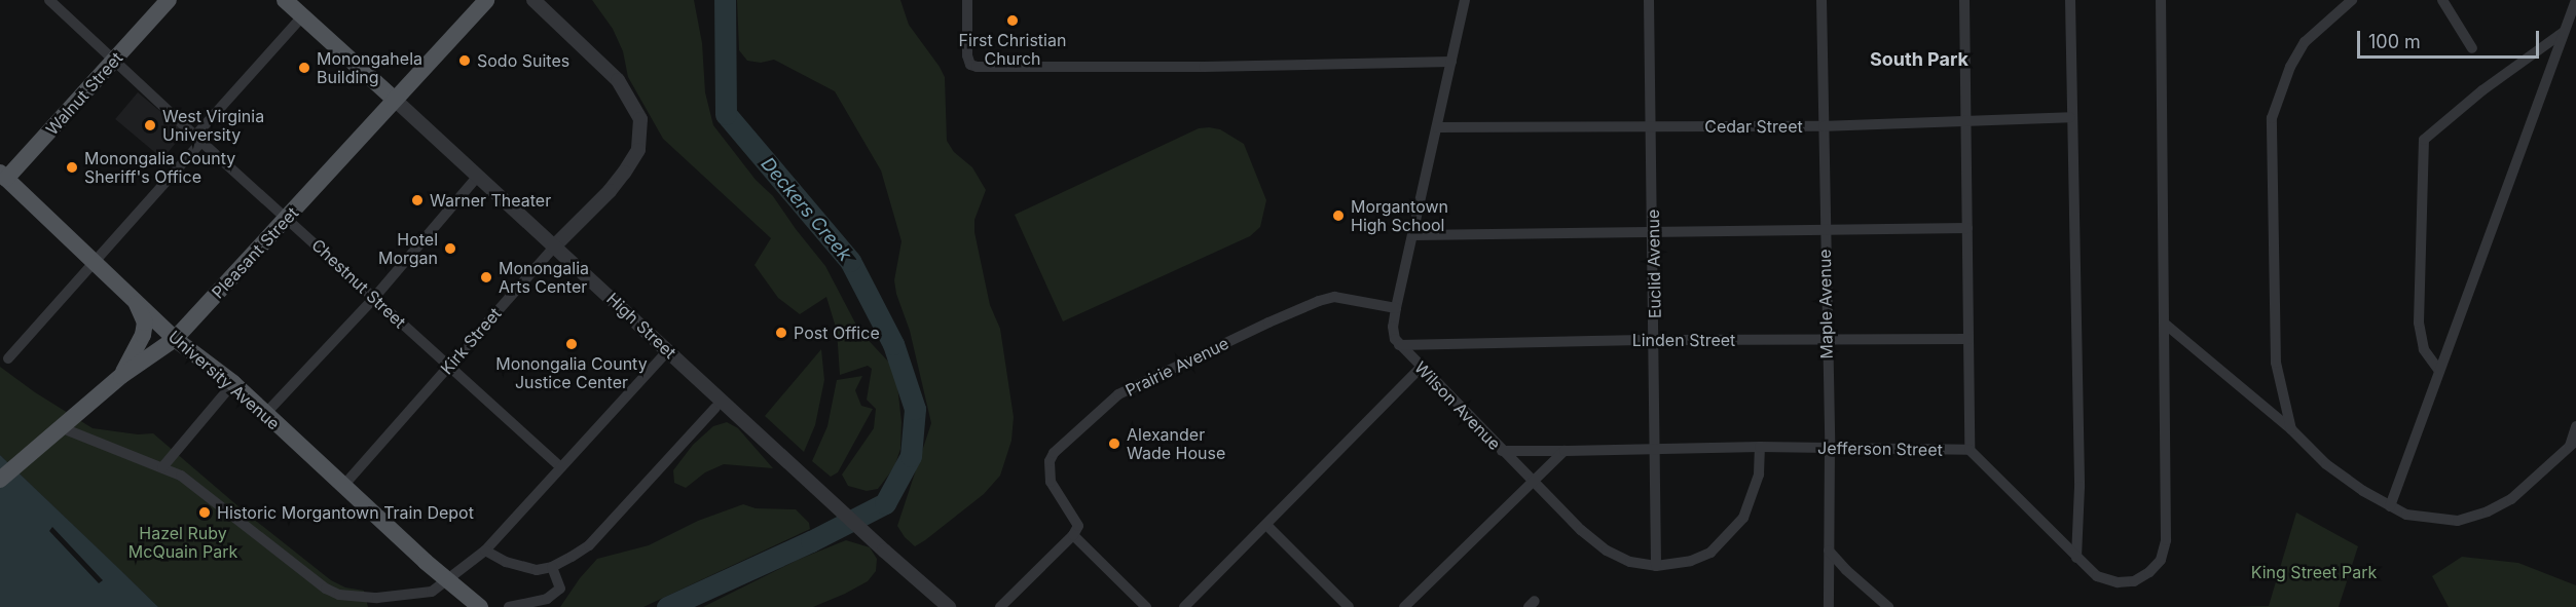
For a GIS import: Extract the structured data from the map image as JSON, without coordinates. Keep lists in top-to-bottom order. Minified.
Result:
{"streets":{"main road":["Walnut Street","Pleasant Street","High Street","University Avenue"],"street":["Cedar Street","Euclid Avenue","Chestnut Street","Maple Avenue","Linden Street","Kirk Street","Prairie Avenue","Wilson Avenue","Jefferson Street"]},"crossings":[["Walnut Street","Chestnut Street"],["Walnut Street","University Avenue"],["Cedar Street","Euclid Avenue"],["Cedar Street","Maple Avenue"],["Pleasant Street","Chestnut Street"],["Pleasant Street","High Street"],["Pleasant Street","University Avenue"],["Euclid Avenue","Linden Street"],["Euclid Avenue","Wilson Avenue"],["Euclid Avenue","Jefferson Street"],["Chestnut Street","Kirk Street"],["Maple Avenue","Linden Street"],["Maple Avenue","Jefferson Street"],["High Street","Kirk Street"],["Linden Street","Wilson Avenue"],["Kirk Street","University Avenue"],["Wilson Avenue","Jefferson Street"]],"districts":["South Park"],"water":["Deckers Creek"],"parks":["Hazel Ruby McQuain Park","King Street Park"],"places":["First Christian Church","Sodo Suites","Monongahela Building","West Virginia University","Monongalia County Sheriff's Office","Warner Theater","Morgantown High School","Hotel Morgan","Monongalia Arts Center","Post Office","Monongalia County Justice Center","Alexander Wade House","Historic Morgantown Train Depot"],"scale_bar":"100 m"}
